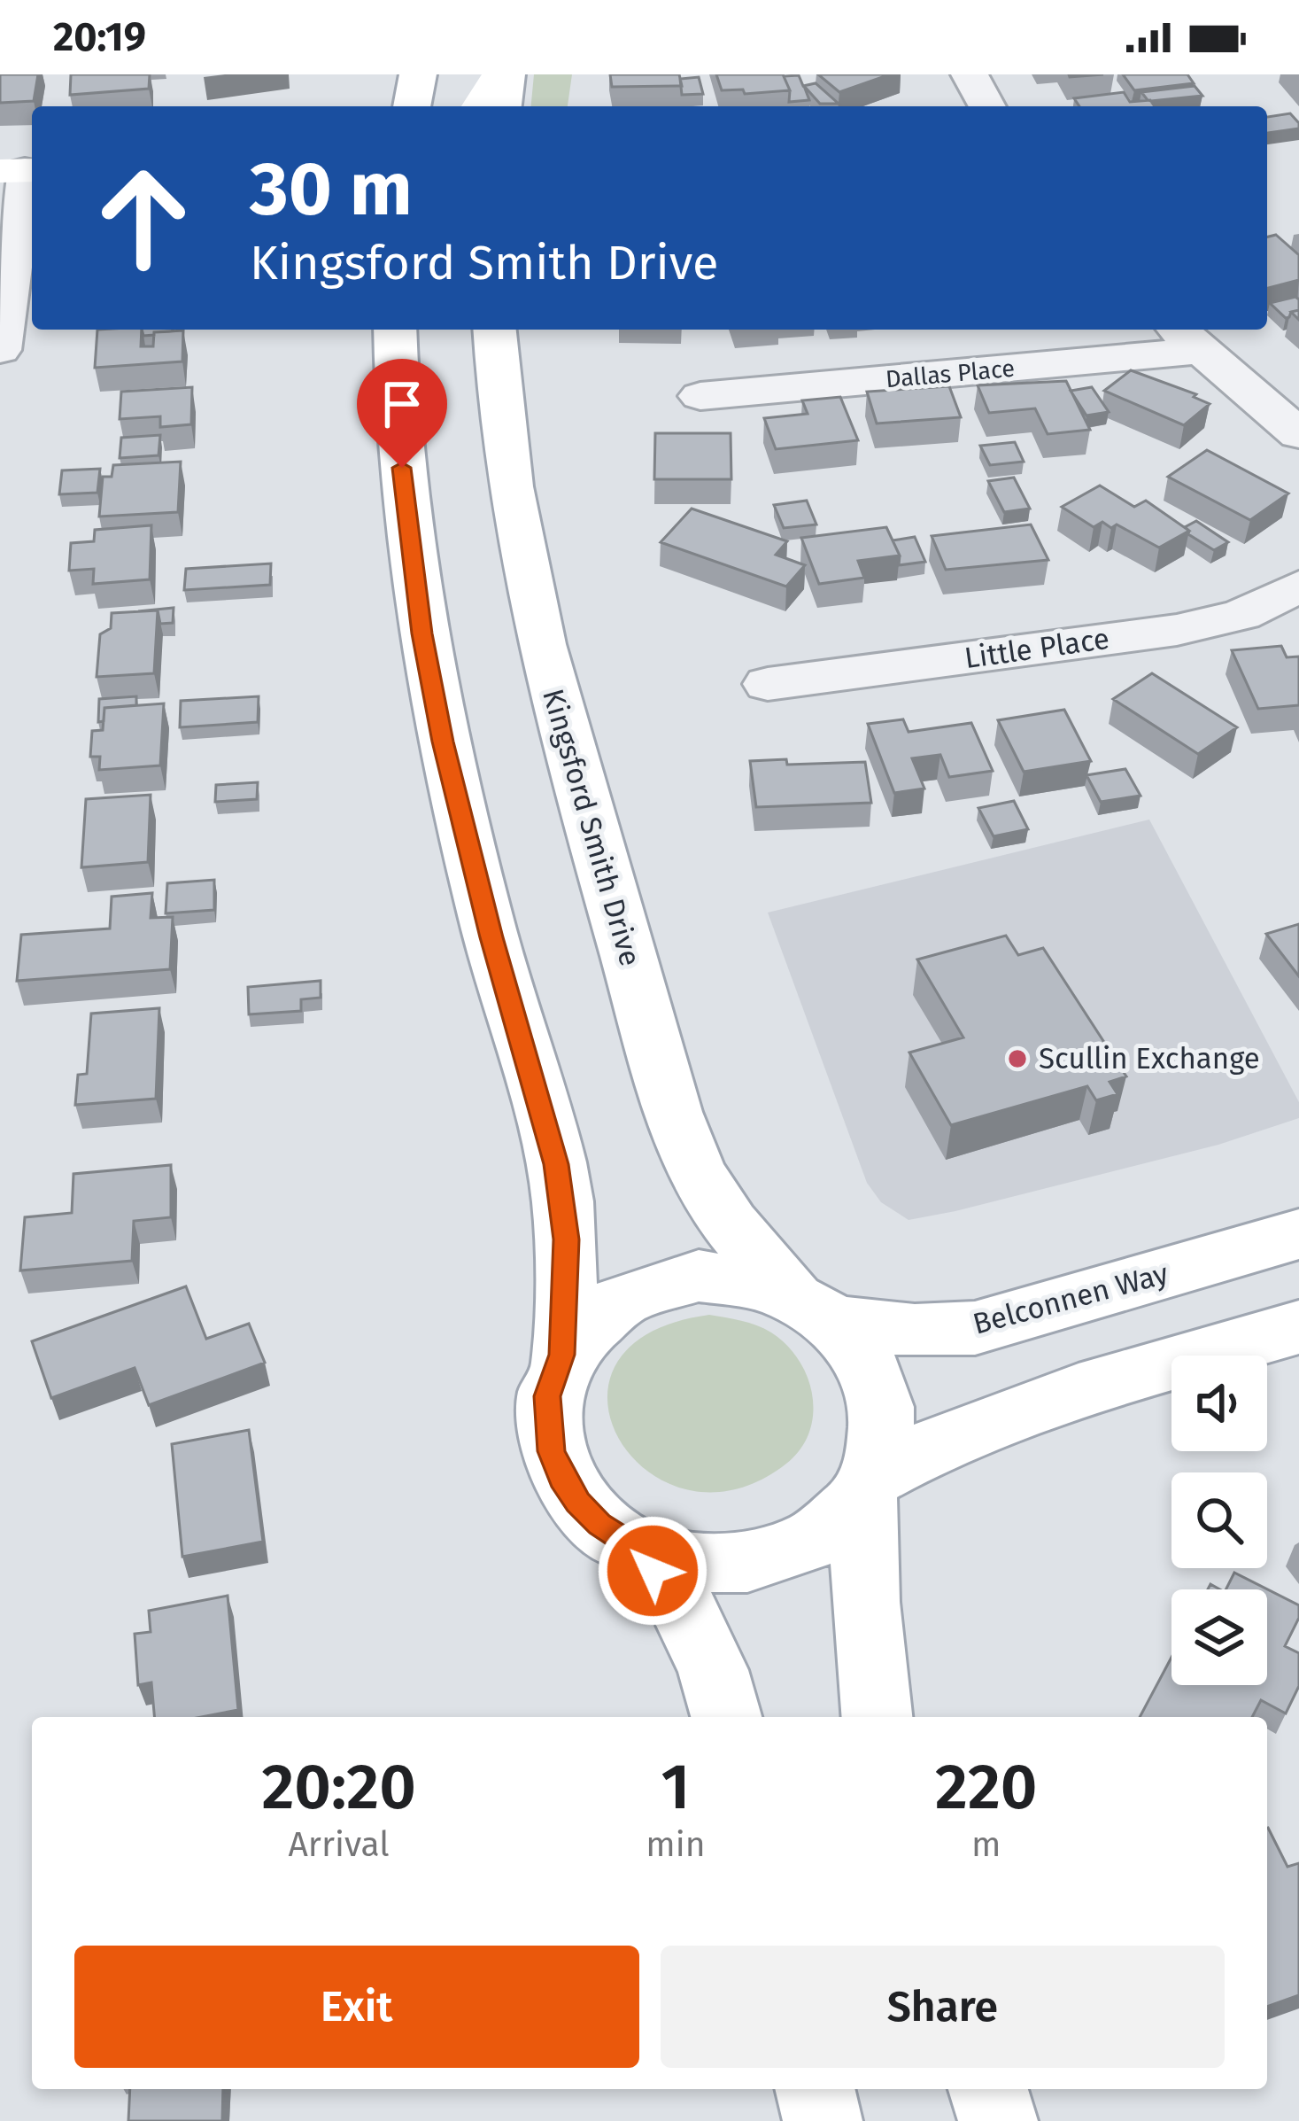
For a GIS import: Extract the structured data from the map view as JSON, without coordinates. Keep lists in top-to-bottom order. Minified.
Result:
{"streets":{"main road":["Kingsford Smith Drive","Belconnen Way"],"street":["Dallas Place","Little Place"]},"crossings":[["Kingsford Smith Drive","Belconnen Way"]],"places":["Scullin Exchange"],"page":{"status":"20:19","turn":["30 m","Kingsford Smith Drive"],"eta":["20:20","Arrival","1","min","220","m"],"buttons":["Exit","Share"]}}
